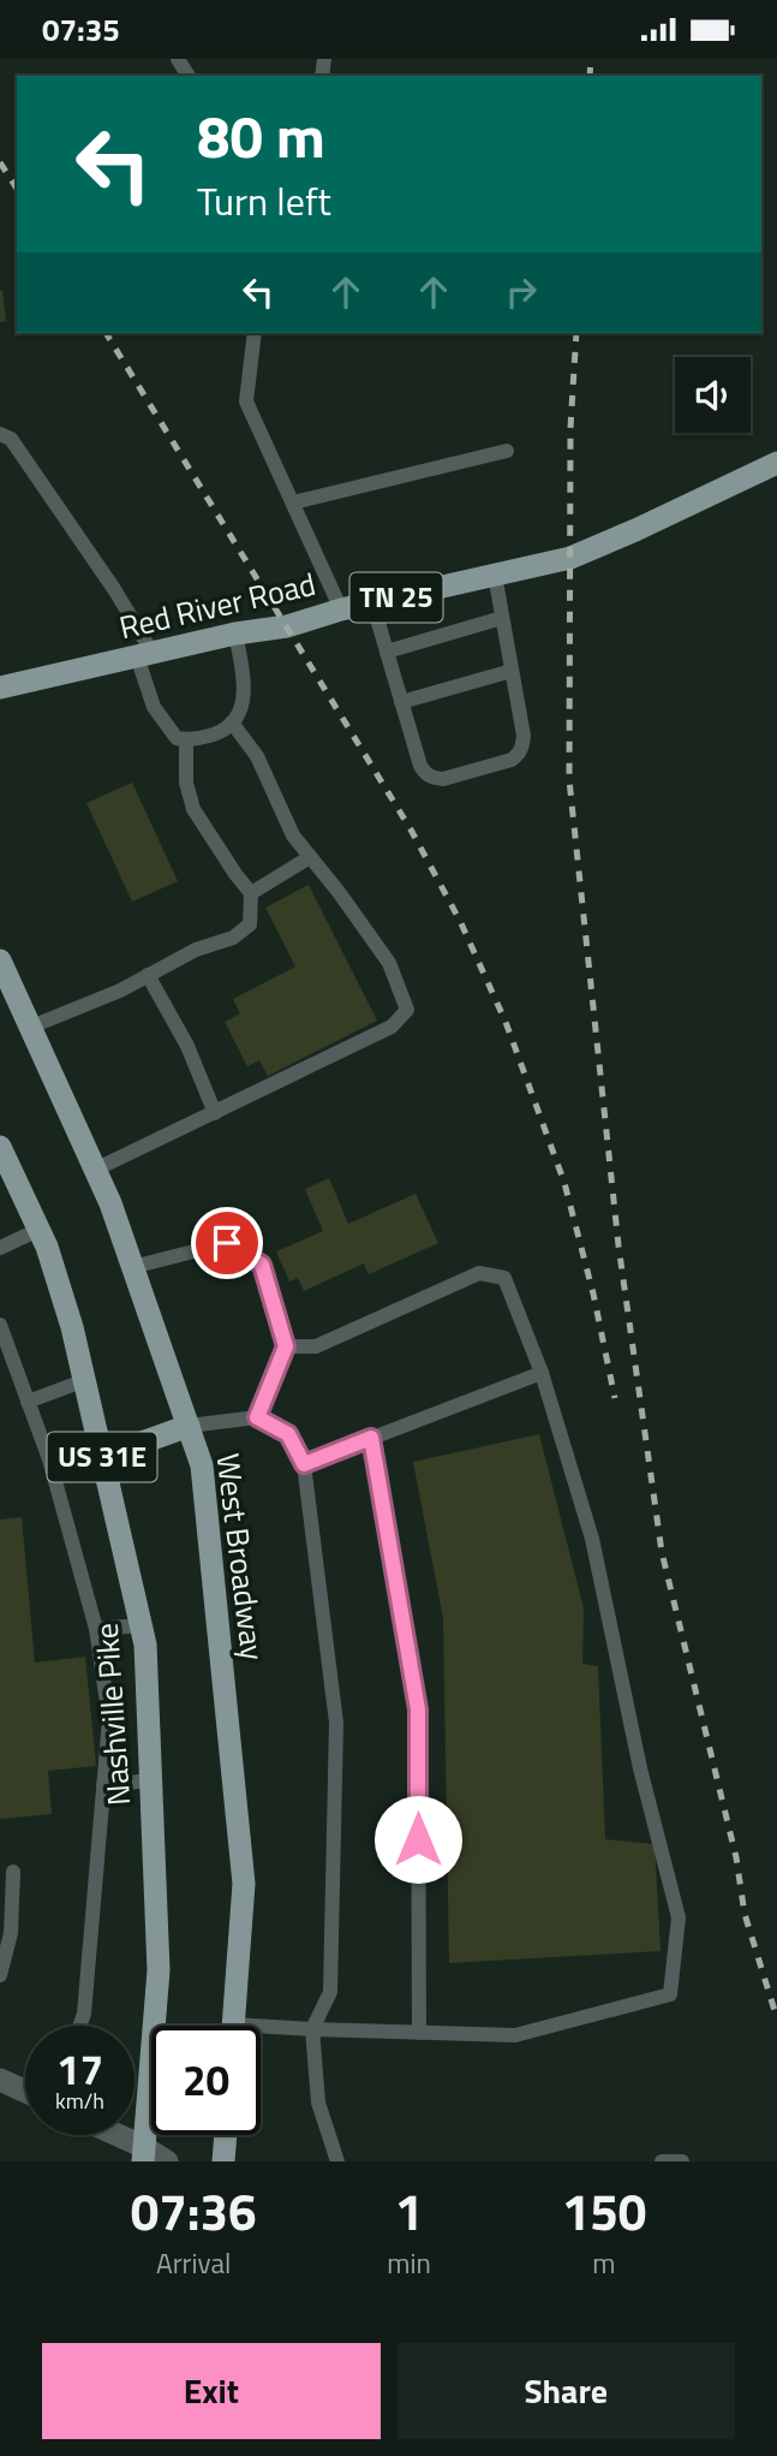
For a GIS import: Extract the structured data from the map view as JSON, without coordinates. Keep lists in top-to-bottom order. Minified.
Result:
{"streets":{"main road":["TN 25","Red River Road","US 31E","West Broadway","Nashville Pike"]},"page":{"status":"07:35","turn":["80 m","Turn left"],"speed":"17 km/h","limit":"20","eta":["07:36","Arrival","1","min","150","m"],"buttons":["Exit","Share"]}}
